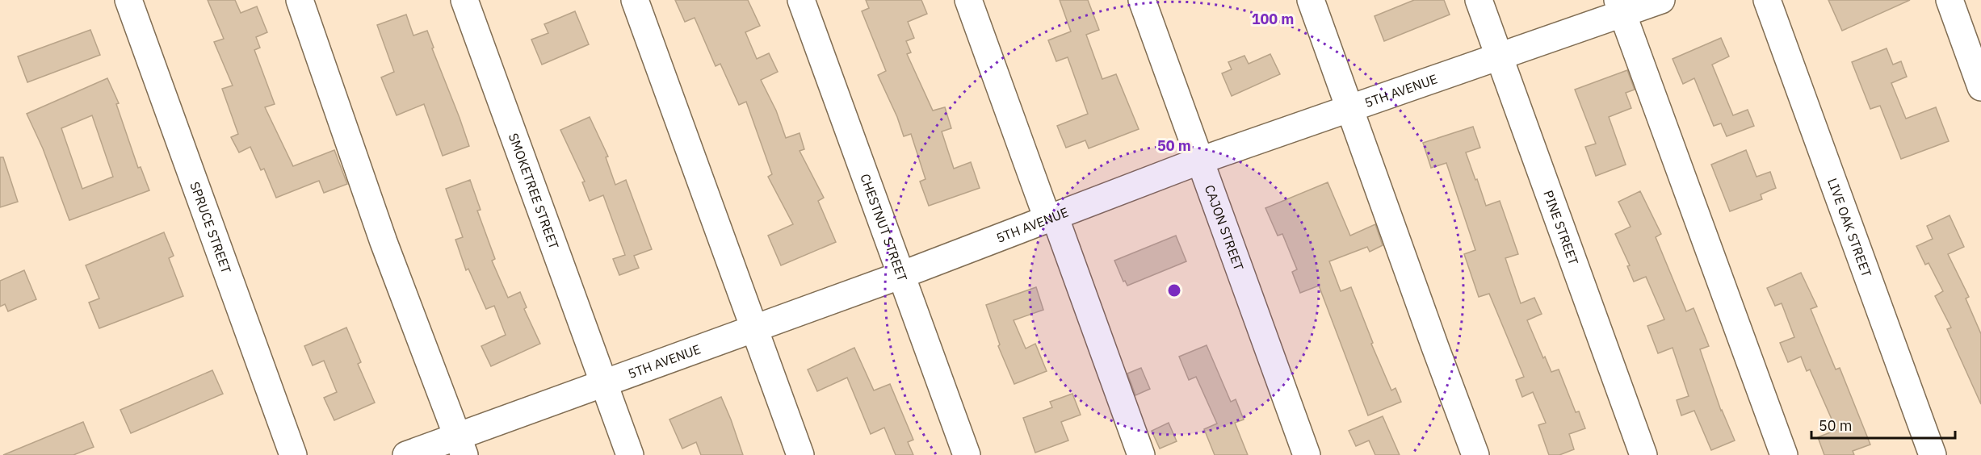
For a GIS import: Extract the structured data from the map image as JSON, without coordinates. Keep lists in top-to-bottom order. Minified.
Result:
{"streets":{"street":["5TH AVENUE","SMOKETREE STREET","SPRUCE STREET","CHESTNUT STREET","CAJON STREET","PINE STREET","LIVE OAK STREET"]},"crossings":[["5TH AVENUE","SMOKETREE STREET"],["5TH AVENUE","CHESTNUT STREET"],["5TH AVENUE","CAJON STREET"],["5TH AVENUE","PINE STREET"]],"scale_bar":"50 m","rings":["100 m","50 m"]}
